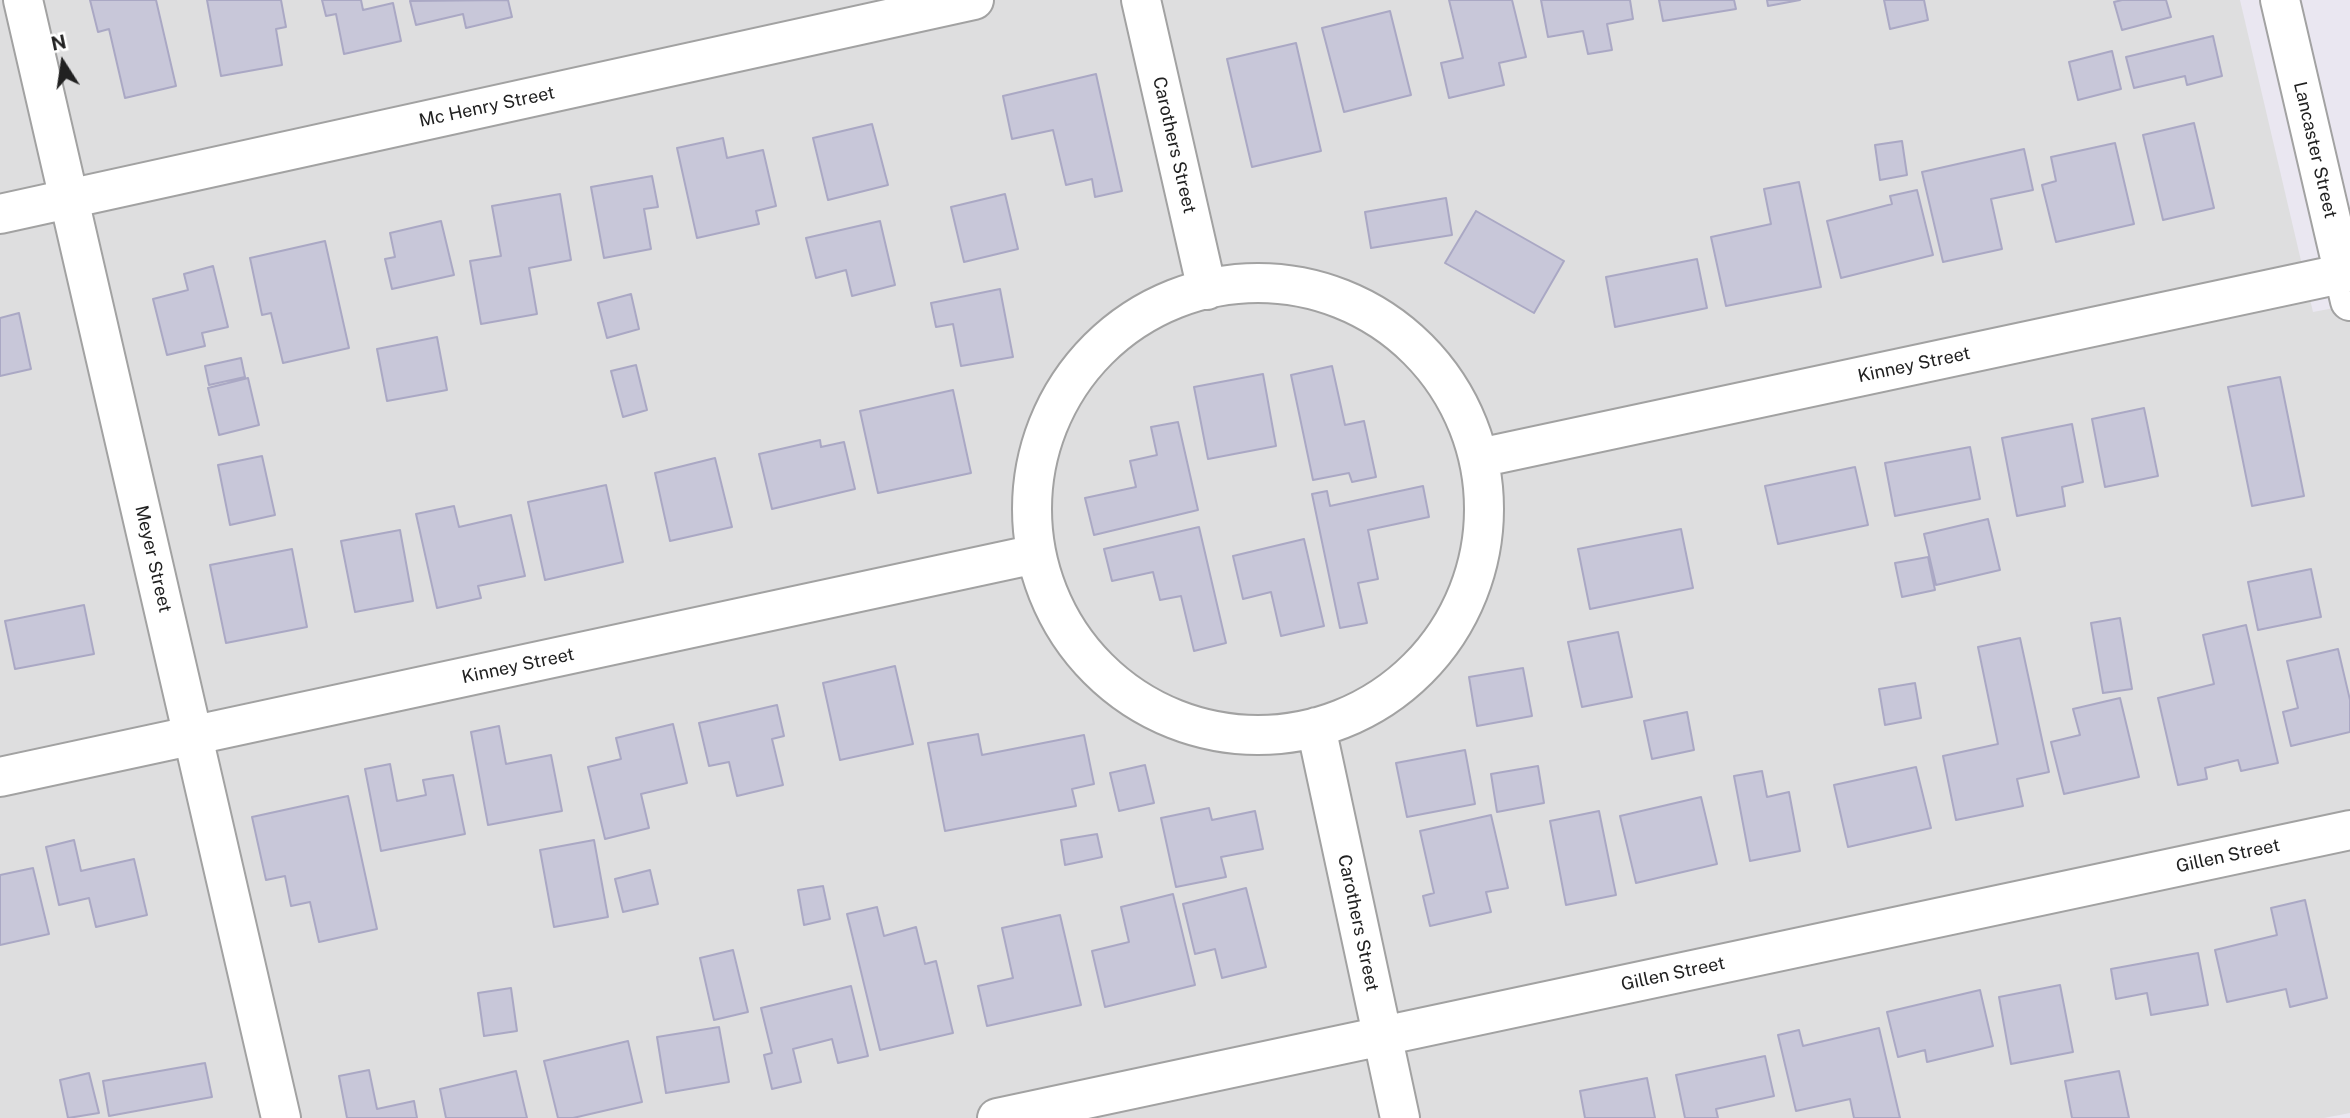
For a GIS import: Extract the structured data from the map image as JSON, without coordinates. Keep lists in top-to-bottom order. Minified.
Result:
{"streets":{"street":["Mc Henry Street","Carothers Street","Lancaster Street","Kinney Street","Meyer Street","Gillen Street"]},"crossings":[["Mc Henry Street","Meyer Street"],["Carothers Street","Gillen Street"],["Lancaster Street","Kinney Street"],["Kinney Street","Meyer Street"]],"north":"top"}
